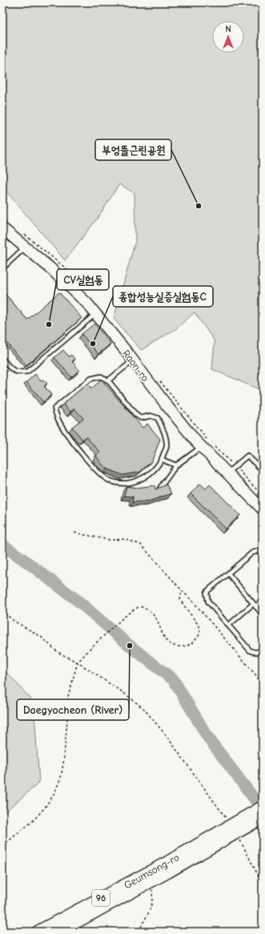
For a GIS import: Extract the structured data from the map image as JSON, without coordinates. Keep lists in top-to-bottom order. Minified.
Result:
{"streets":{"main road":["Raon-ro","Geumsong-ro","96"]},"places":["부엉뜰근린공원","CV실험동","종합성능실증실험동C","Daegyocheon (River)"],"north":"top"}
